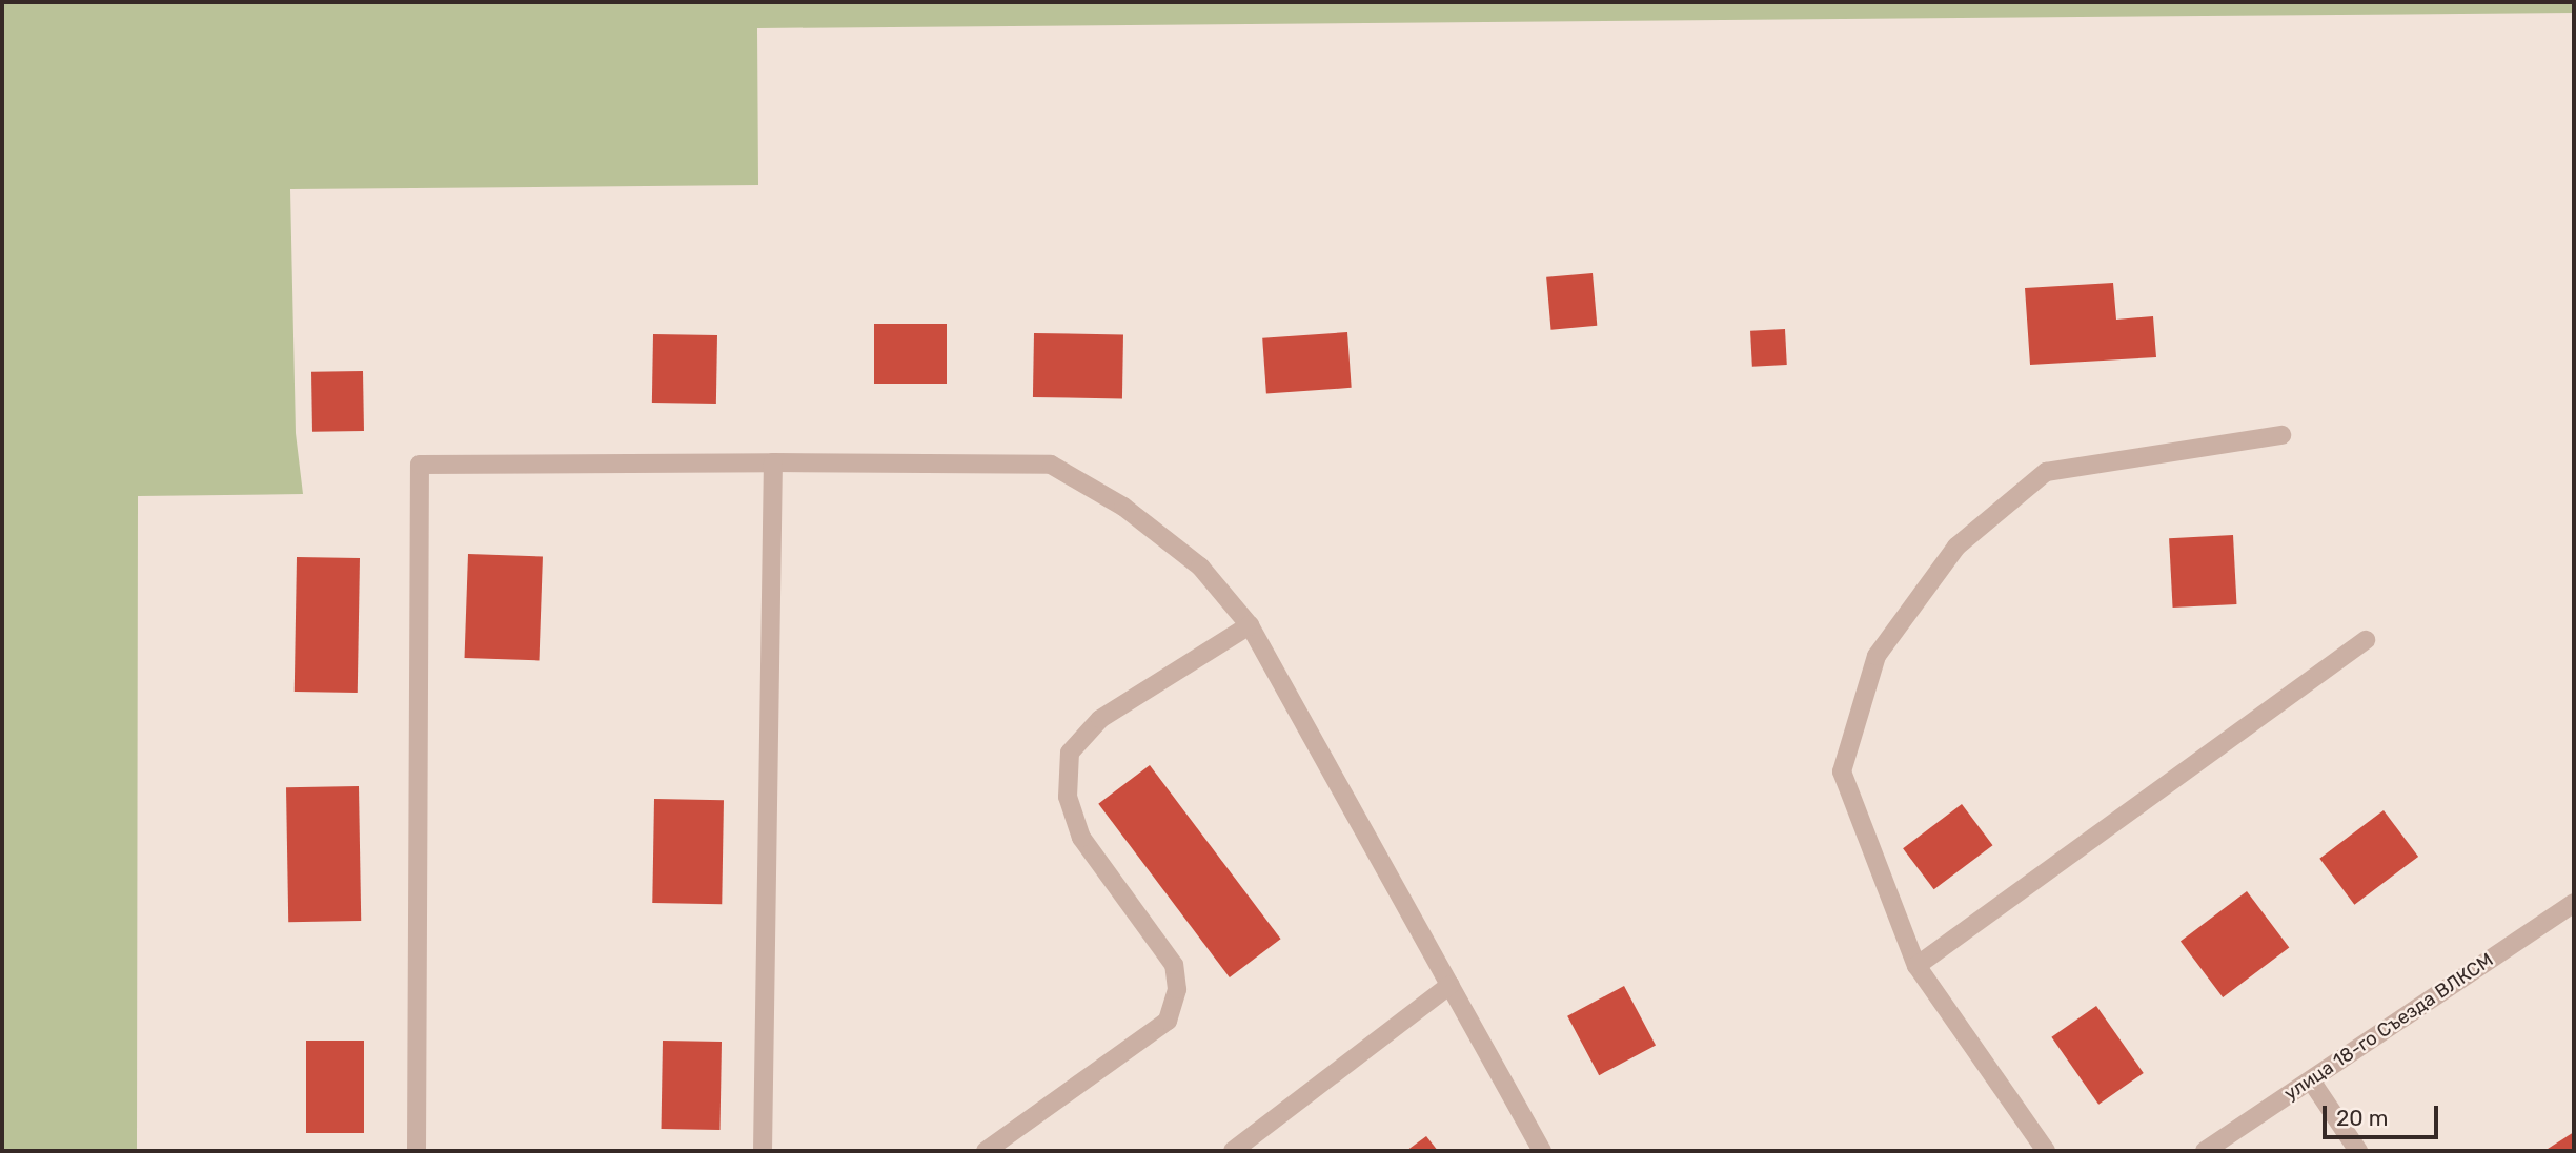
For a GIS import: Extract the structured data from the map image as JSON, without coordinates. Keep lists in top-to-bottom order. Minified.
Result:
{"streets":{"street":["улица 18-го Съезда ВЛКСМ"]},"scale_bar":"20 m"}
